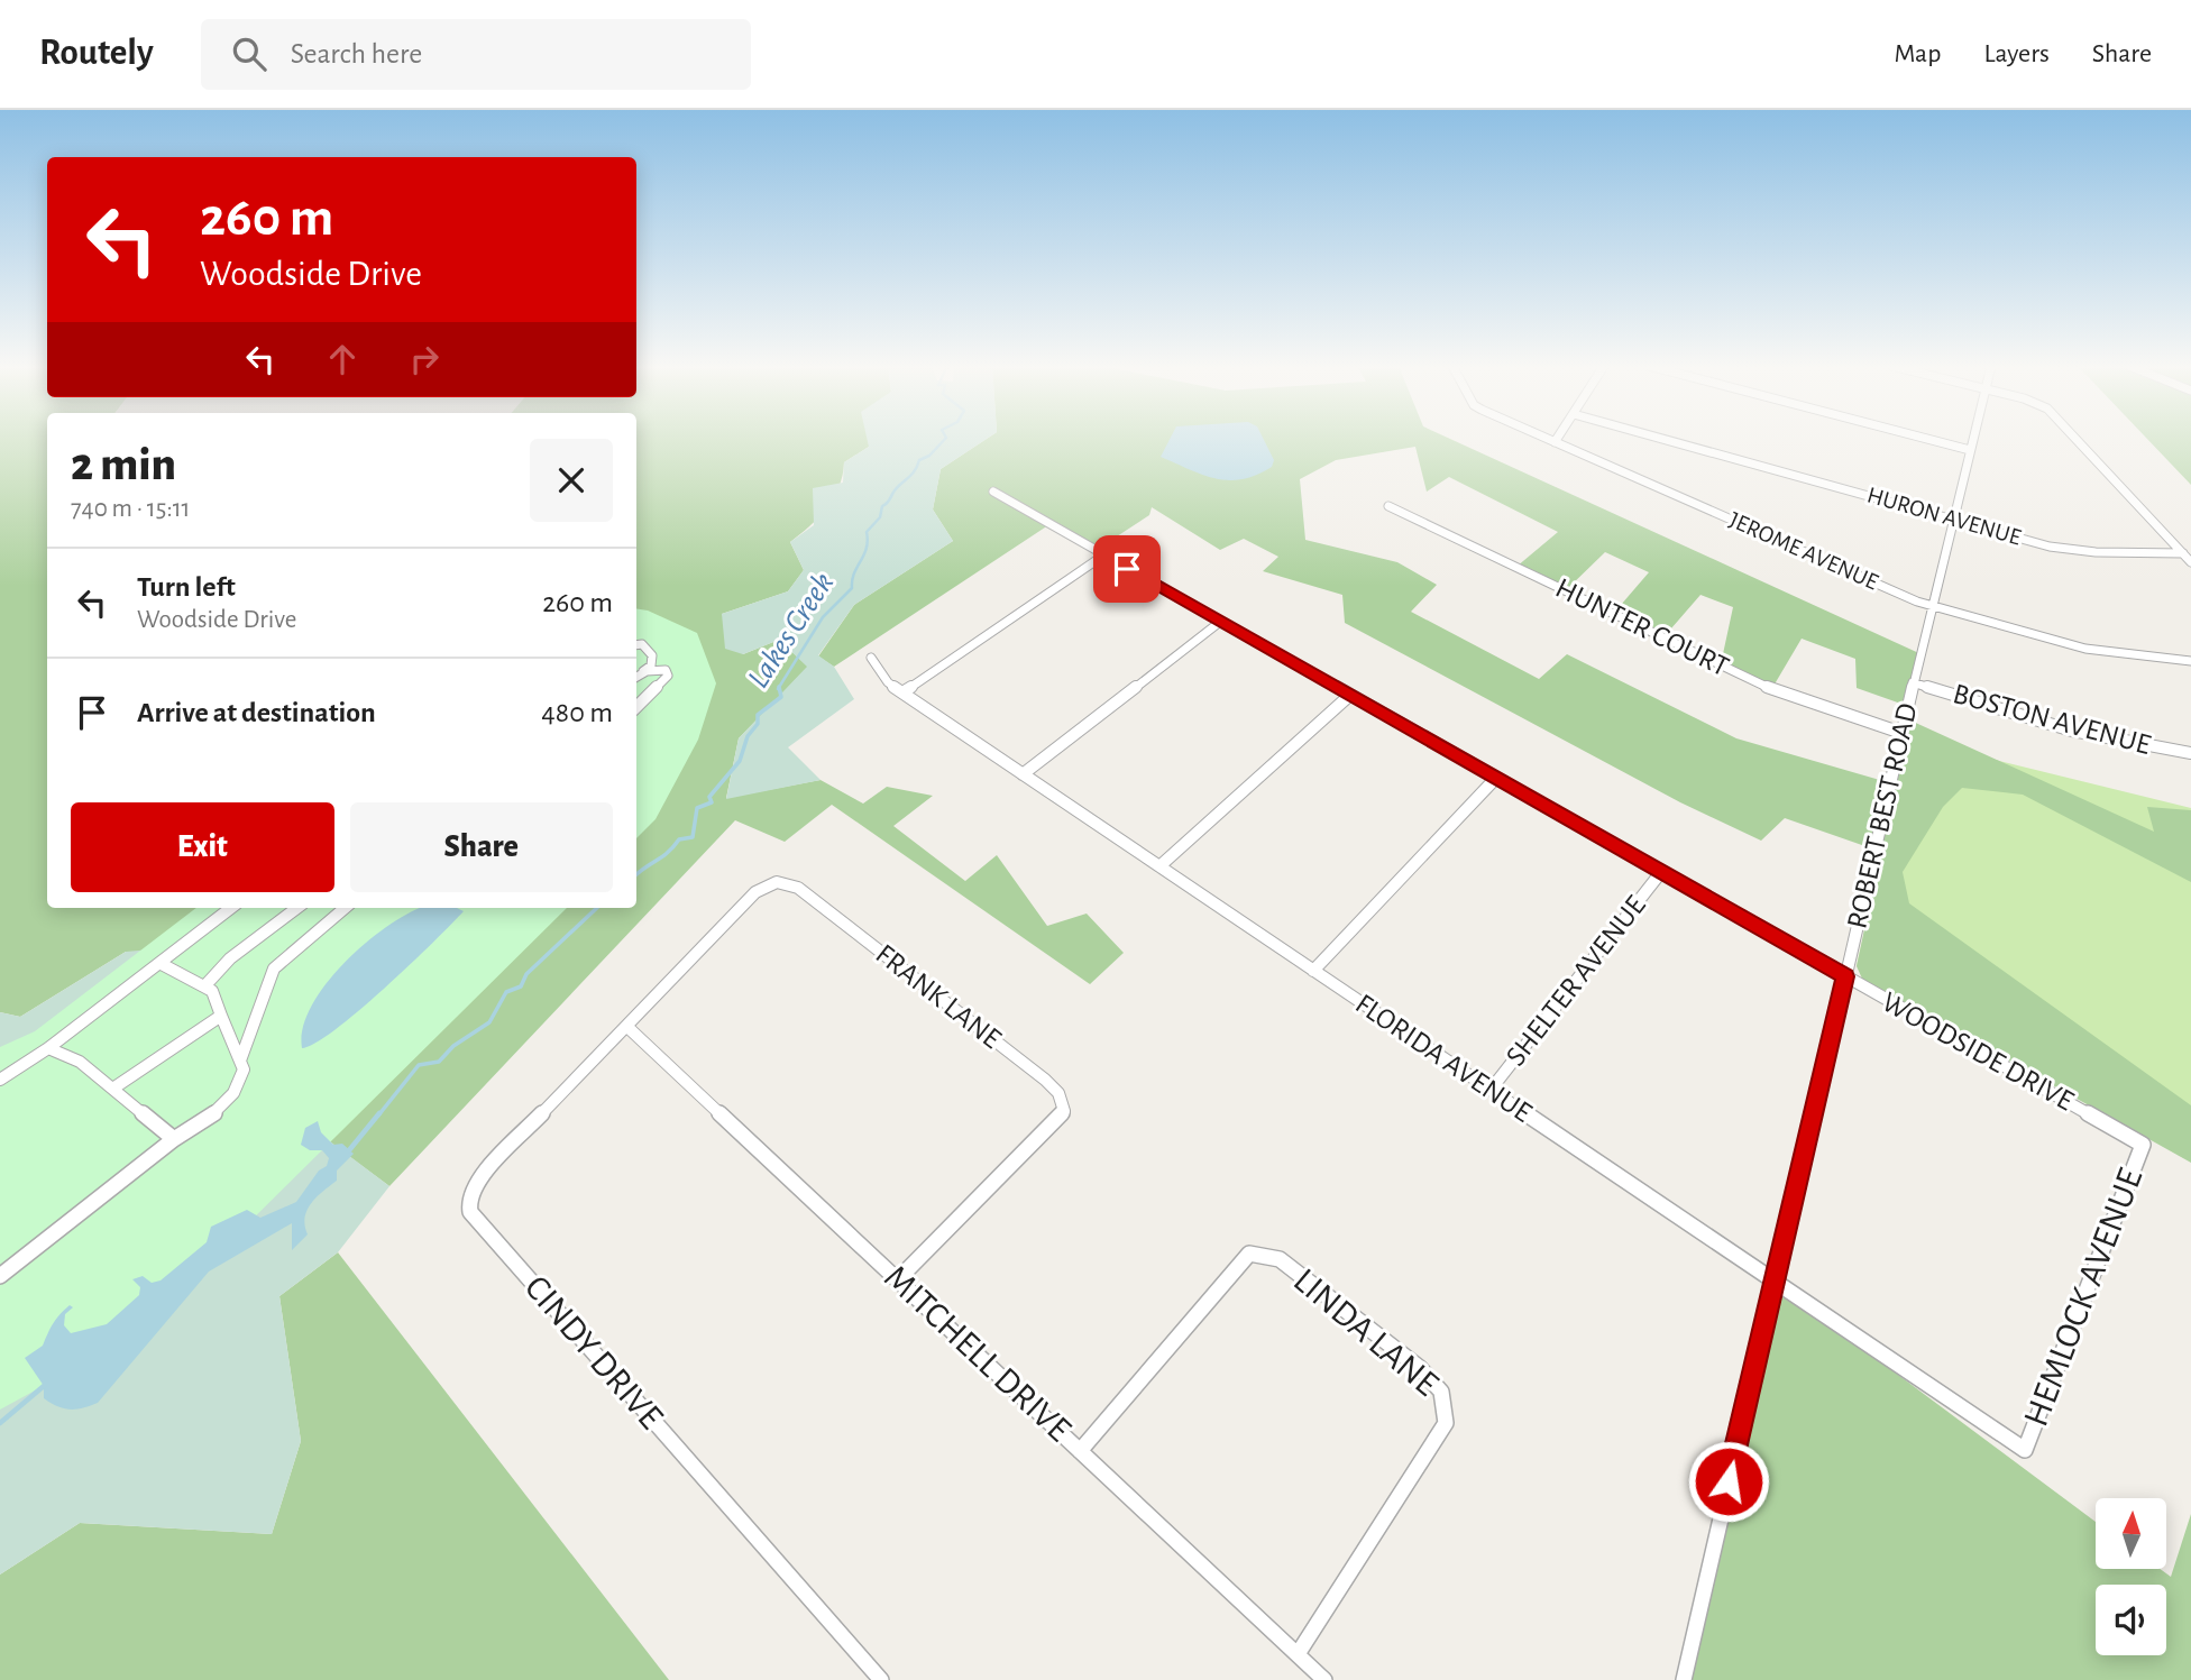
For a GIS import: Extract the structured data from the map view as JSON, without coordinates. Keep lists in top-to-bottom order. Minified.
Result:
{"streets":{"street":["HURON AVENUE","JEROME AVENUE","HUNTER COURT","BOSTON AVENUE","ROBERT BEST ROAD","SHELTER AVENUE","FRANK LANE","WOODSIDE DRIVE","FLORIDA AVENUE","HEMLOCK AVENUE","LINDA LANE","CINDY DRIVE","MITCHELL DRIVE"]},"crossings":[["HURON AVENUE","ROBERT BEST ROAD"],["JEROME AVENUE","ROBERT BEST ROAD"],["HUNTER COURT","ROBERT BEST ROAD"],["BOSTON AVENUE","ROBERT BEST ROAD"],["ROBERT BEST ROAD","WOODSIDE DRIVE"],["ROBERT BEST ROAD","FLORIDA AVENUE"],["SHELTER AVENUE","WOODSIDE DRIVE"],["SHELTER AVENUE","FLORIDA AVENUE"],["FRANK LANE","CINDY DRIVE"],["FRANK LANE","MITCHELL DRIVE"],["WOODSIDE DRIVE","HEMLOCK AVENUE"],["FLORIDA AVENUE","HEMLOCK AVENUE"],["LINDA LANE","MITCHELL DRIVE"],["CINDY DRIVE","MITCHELL DRIVE"]],"water":["Lakes Creek"],"north":"top","page":{"header":"Routely","search":"Search here","nav":["Map","Layers","Share"],"turn":["260 m","Woodside Drive"],"heading":["2 min","740 m · 15:11"],"list":[{"name":"Turn left","note":"Woodside Drive","value":"260 m"},{"name":"Arrive at destination","value":"480 m"}],"buttons":["Exit","Share"]}}
